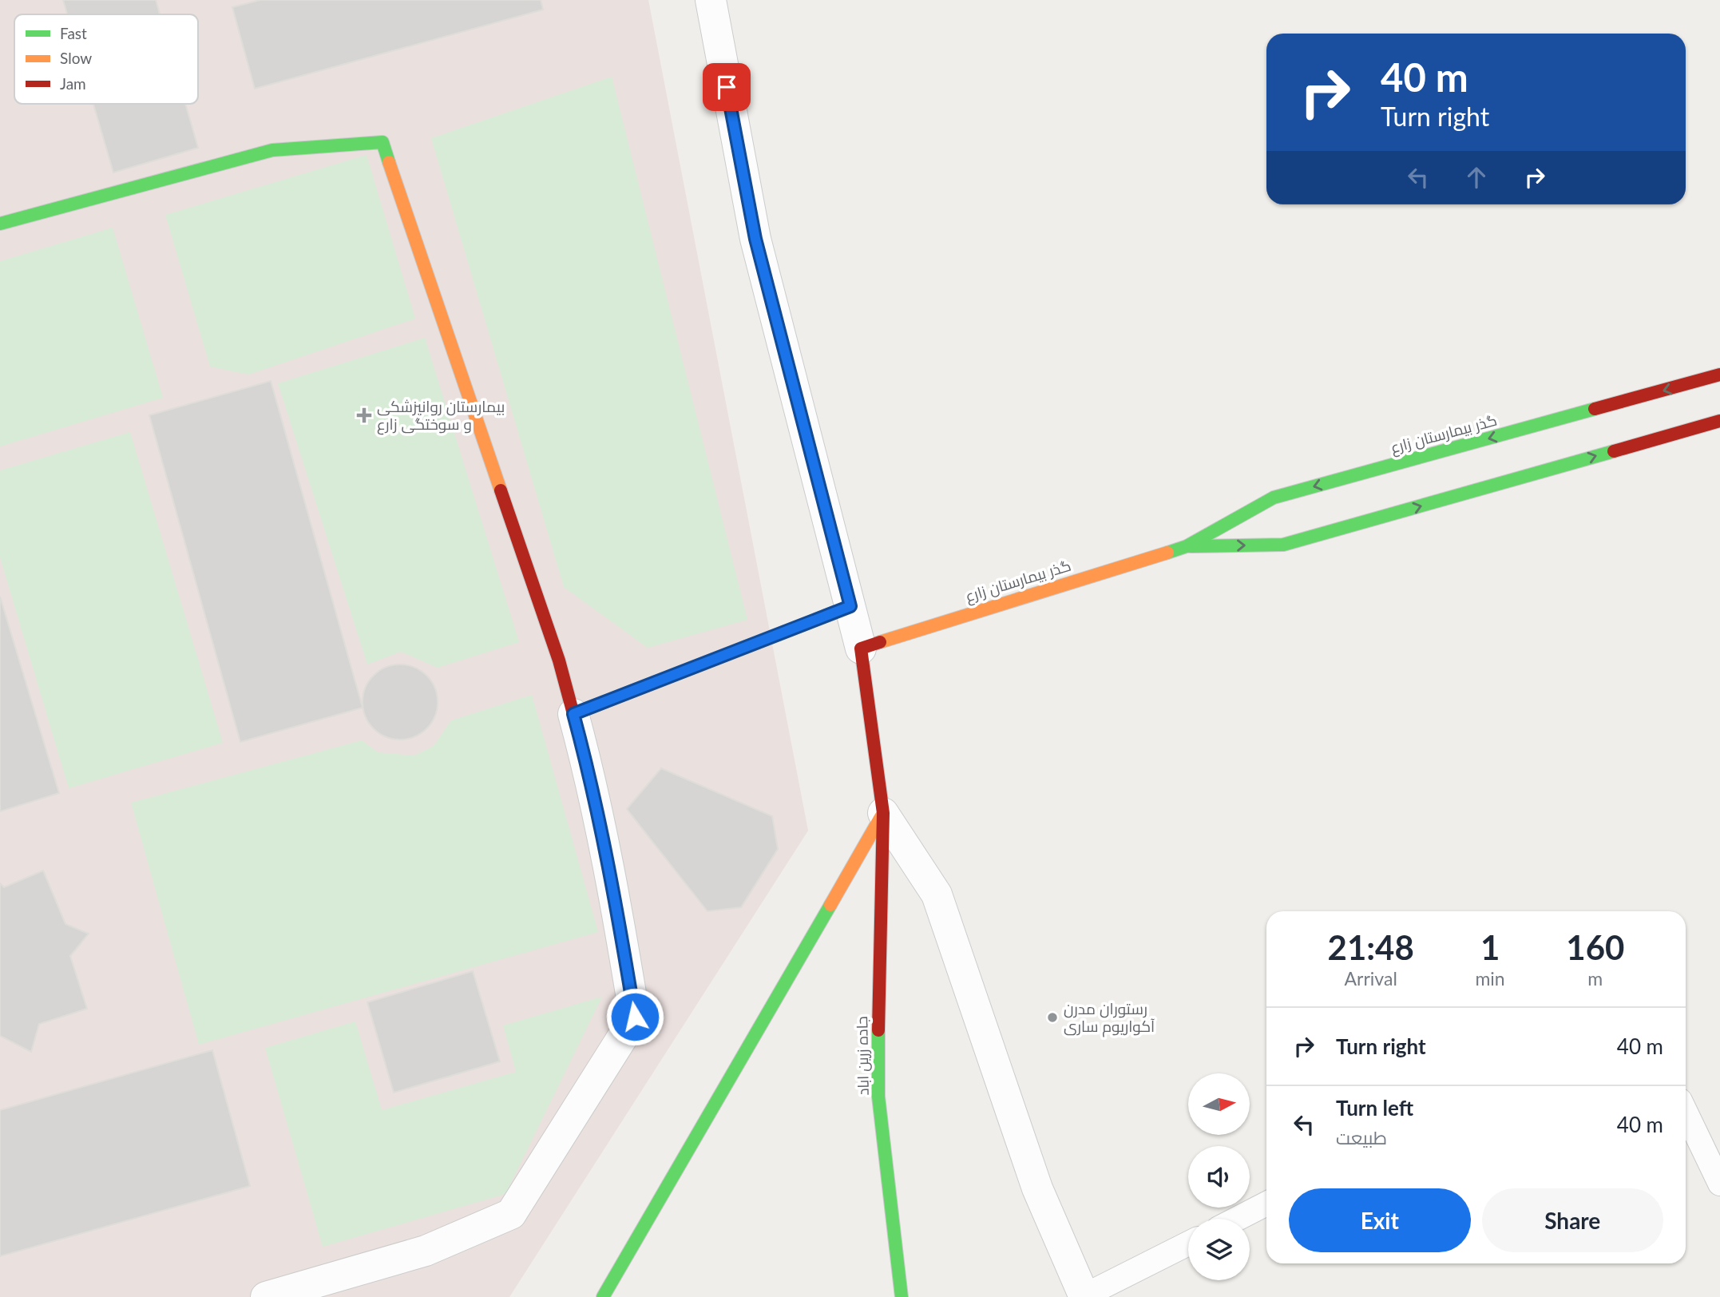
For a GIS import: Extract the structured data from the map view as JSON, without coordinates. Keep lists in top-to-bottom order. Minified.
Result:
{"streets":{"street":["گذر بیمارستان زارع","جاده زرین اباد"]},"crossings":[["گذر بیمارستان زارع","جاده زرین اباد"]],"places":{"health":["بیمارستان روانپزشکی و سوختگی زارع"],"other":["رستوران مدرن آکواریوم ساری"]},"legend":["Fast","Slow","Jam"],"north":"right","page":{"turn":["40 m","Turn right"],"eta":["21:48","Arrival","1","min","160","m"],"list":[{"name":"Turn right","value":"40 m"},{"name":"Turn left","note":"طبیعت","value":"40 m"}],"buttons":["Exit","Share"]}}
